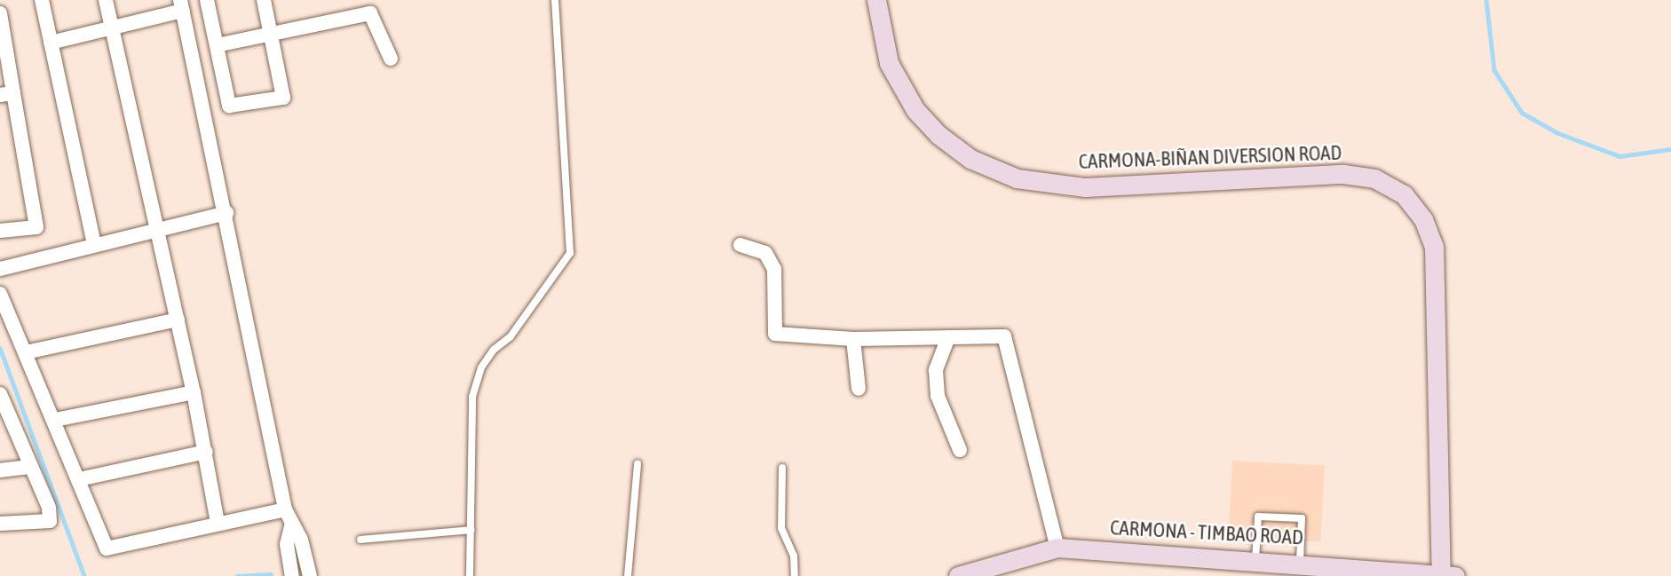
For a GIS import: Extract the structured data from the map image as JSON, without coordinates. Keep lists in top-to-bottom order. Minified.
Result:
{"streets":{"main road":["CARMONA-BIÑAN DIVERSION ROAD","CARMONA - TIMBAO ROAD"]},"crossings":[["CARMONA-BIÑAN DIVERSION ROAD","CARMONA - TIMBAO ROAD"]]}
